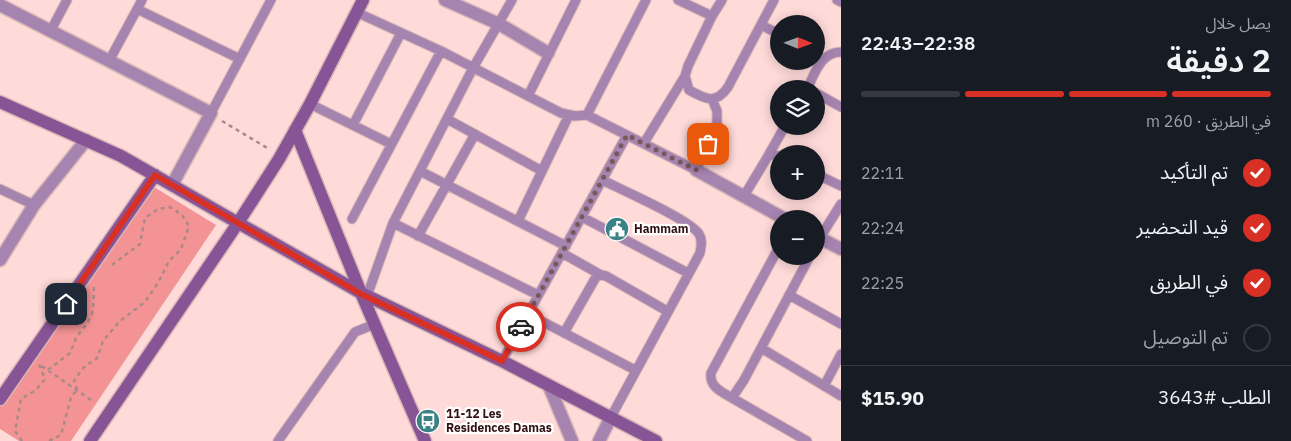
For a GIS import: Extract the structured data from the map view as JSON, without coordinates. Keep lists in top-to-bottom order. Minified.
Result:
{"places":{"public building":["Hammam"],"bus stop":["11-12 Les Residences Damas"]},"north":"right","page":{"heading":["2 دقيقة","يصل خلال","22:38–22:43"],"panel":["الطلب #3643","$15.90"],"map_buttons":["+","−"],"bar":"في الطريق · 260 m","list":[["تم التأكيد","22:11"],["قيد التحضير","22:24"],["في الطريق","22:25"],"تم التوصيل"]}}
